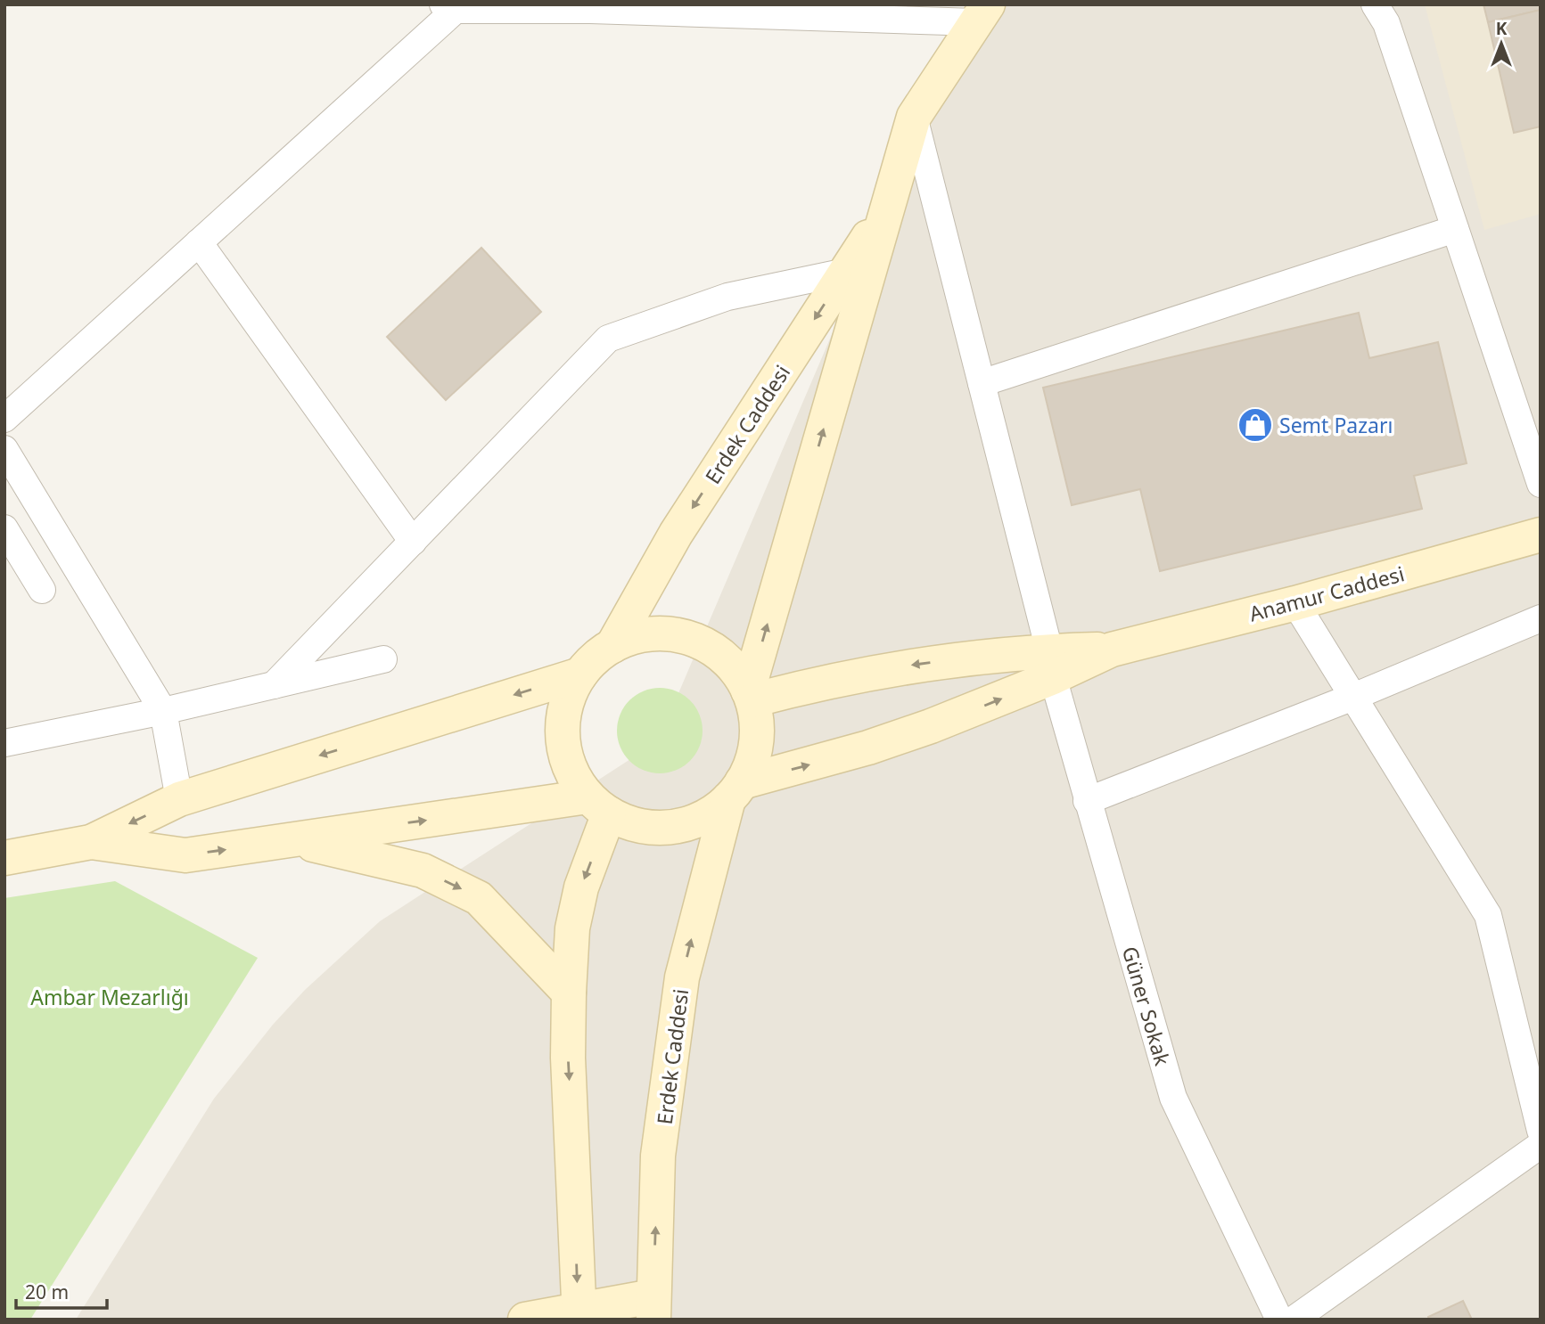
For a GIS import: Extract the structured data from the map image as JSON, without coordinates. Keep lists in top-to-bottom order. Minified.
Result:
{"streets":{"street":["Erdek Caddesi","Anamur Caddesi","Güner Sokak"]},"crossings":[["Erdek Caddesi","Anamur Caddesi"],["Erdek Caddesi","Güner Sokak"],["Anamur Caddesi","Güner Sokak"]],"parks":["Ambar Mezarlığı"],"places":{"shop":["Semt Pazarı"]},"scale_bar":"20 m","north":"top"}
